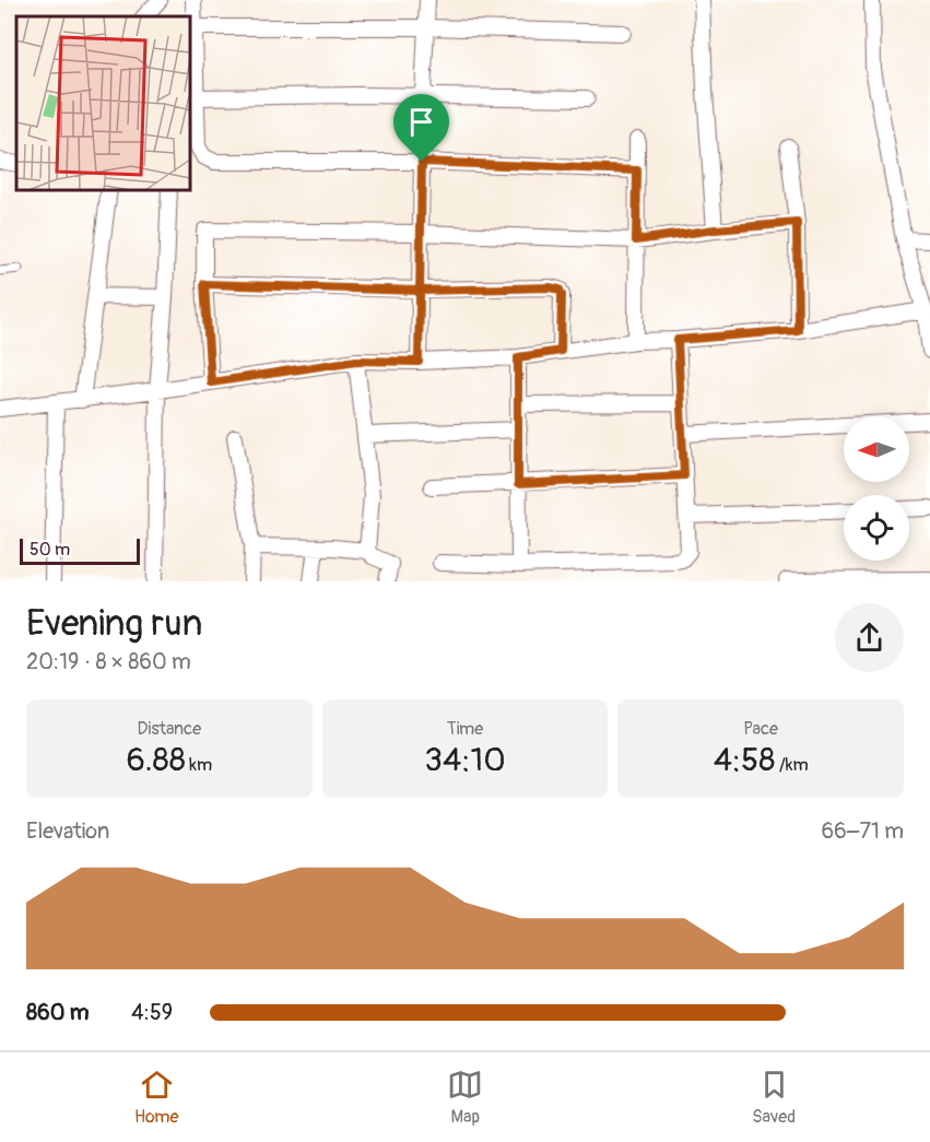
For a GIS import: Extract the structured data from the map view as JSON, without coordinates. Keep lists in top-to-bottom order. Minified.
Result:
{"scale_bar":"50 m","north":"left","page":{"scale":"50 m","heading":["Evening run","20:19 · 8 × 860 m"],"stats":[["Distance","6.88 km"],["Time","34:10"],["Pace","4:58 /km"]],"chart":["Elevation","66–71 m"],"list":[{"name":"860 m","note":"4:59"}],"tabs":["Home","Map","Saved"]}}
